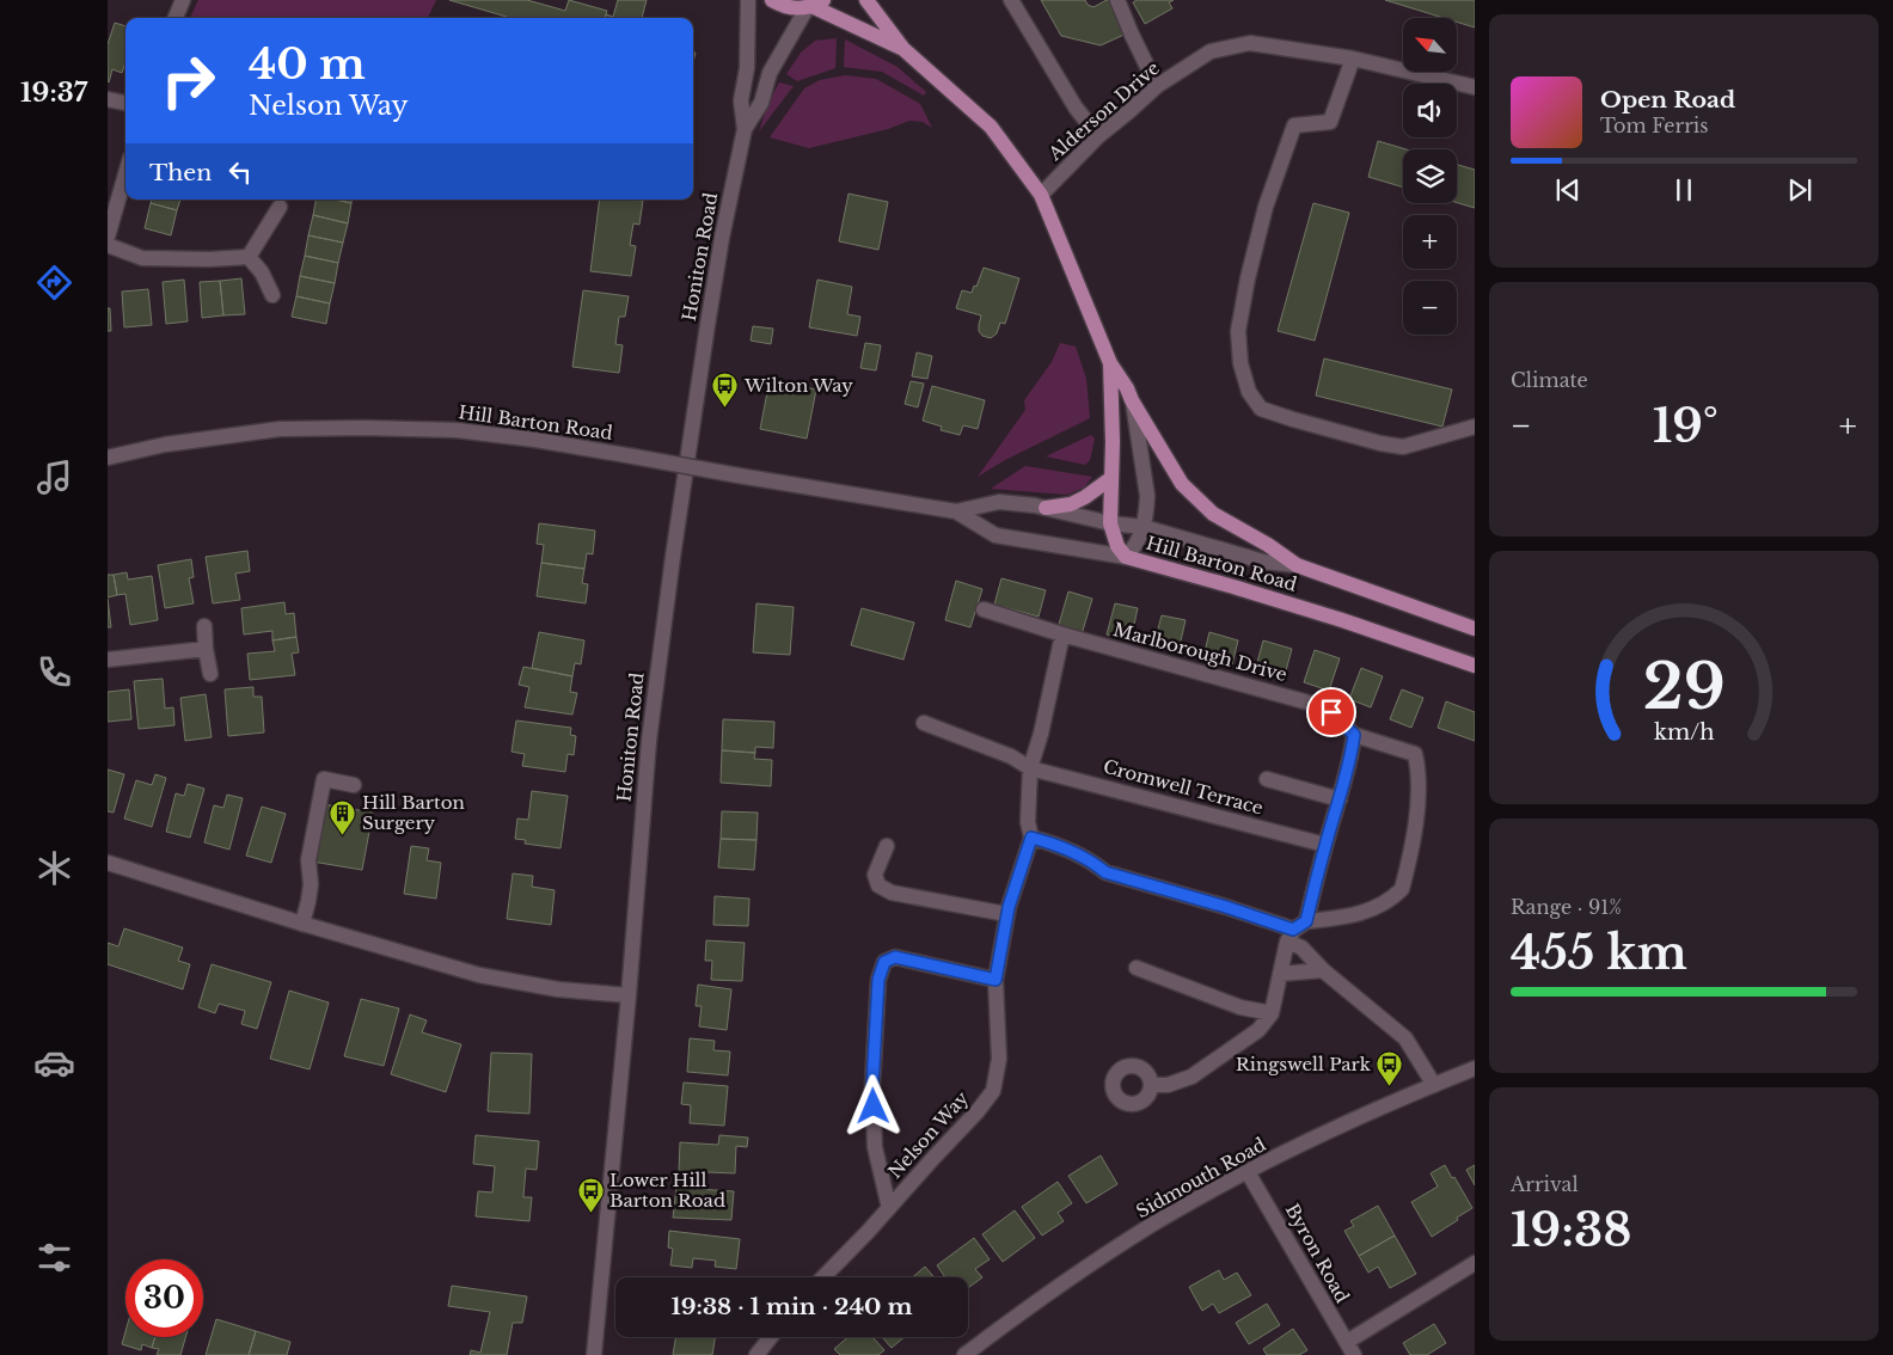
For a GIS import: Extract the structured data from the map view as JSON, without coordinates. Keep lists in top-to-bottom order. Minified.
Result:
{"streets":{"main road":["Hill Barton Road"],"street":["Alderson Drive","Honiton Road","Marlborough Drive","Cromwell Terrace","Nelson Way","Sidmouth Road","Byron Road"]},"crossings":[["Sidmouth Road","Byron Road"]],"places":{"bus stop":["Wilton Way","Ringswell Park","Lower Hill Barton Road"],"building":["Hill Barton Surgery"]},"north":"top left","page":{"tabs":"19:37","map_buttons":["+","−"],"turn":["40 m","Nelson Way"],"song":["Open Road","Tom Ferris"],"then":"Then","tile":["Climate",["Range · 91%","455 km"],["Arrival","19:38"]],"heat":["−","19°","+"],"limit":"30","trip":"19:38 · 1 min · 240 m","gauge":["29","km/h"]}}
